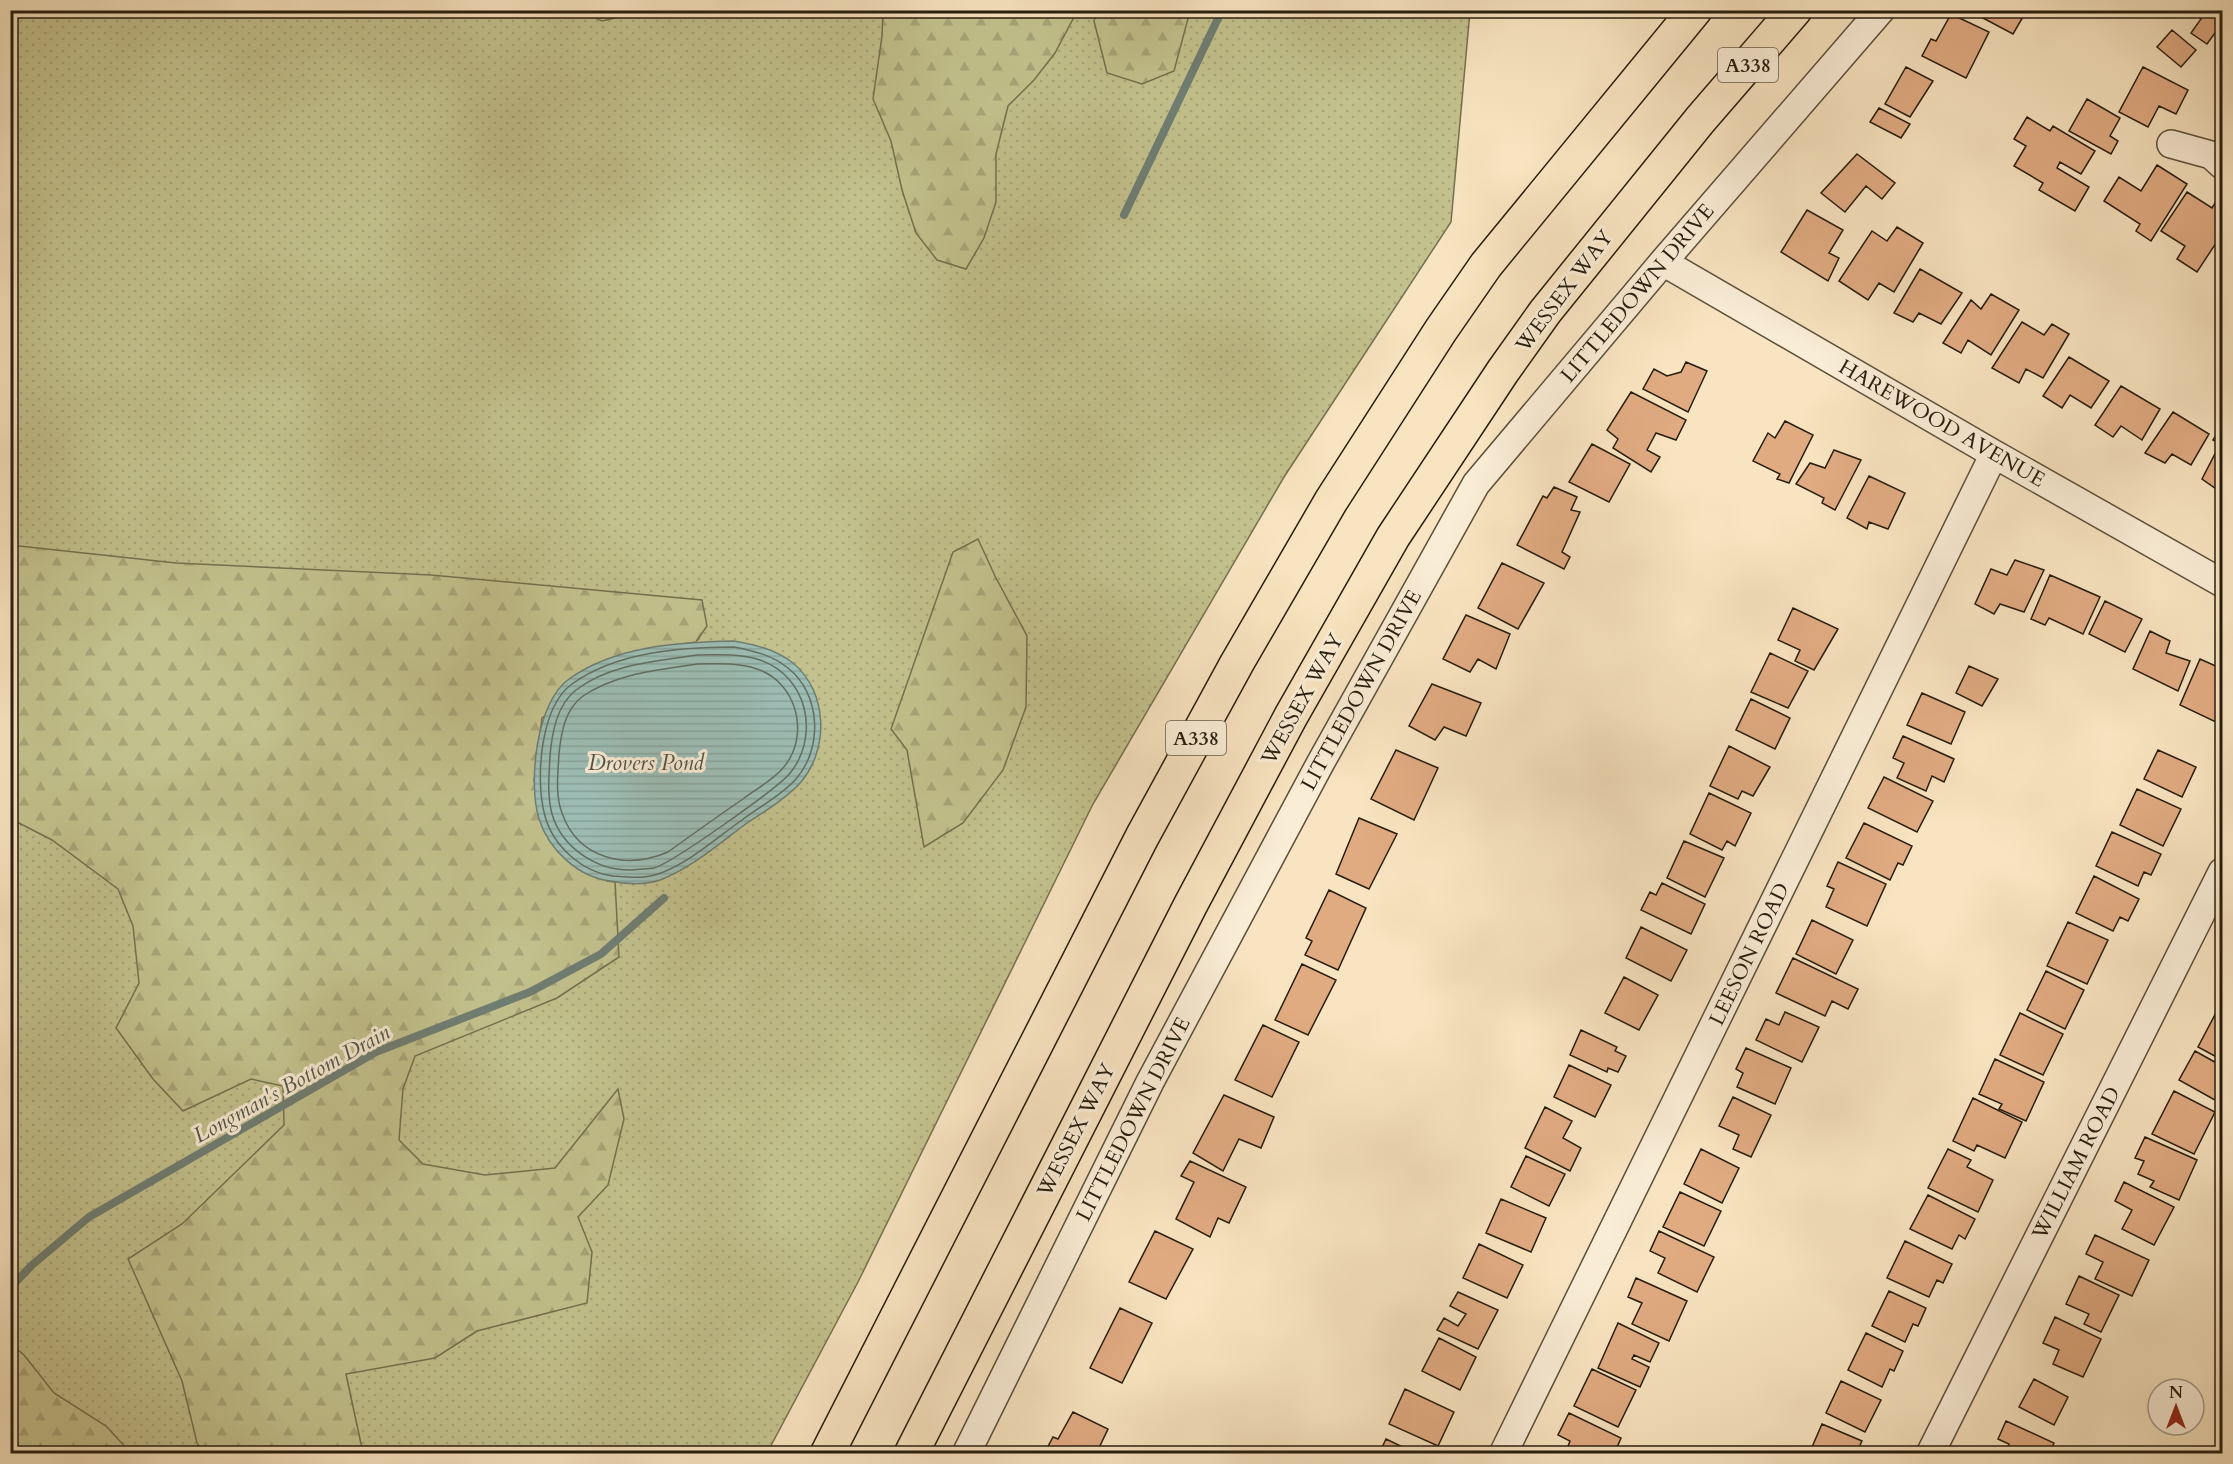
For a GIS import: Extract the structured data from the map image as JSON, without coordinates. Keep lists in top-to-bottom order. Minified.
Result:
{"streets":{"highway":["A338","WESSEX WAY"],"street":["LITTLEDOWN DRIVE","HAREWOOD AVENUE","LEESON ROAD","WILLIAM ROAD"]},"crossings":[["LITTLEDOWN DRIVE","HAREWOOD AVENUE"],["HAREWOOD AVENUE","LEESON ROAD"]],"water":["Drovers Pond","Longman's Bottom Drain"],"north":"top"}
